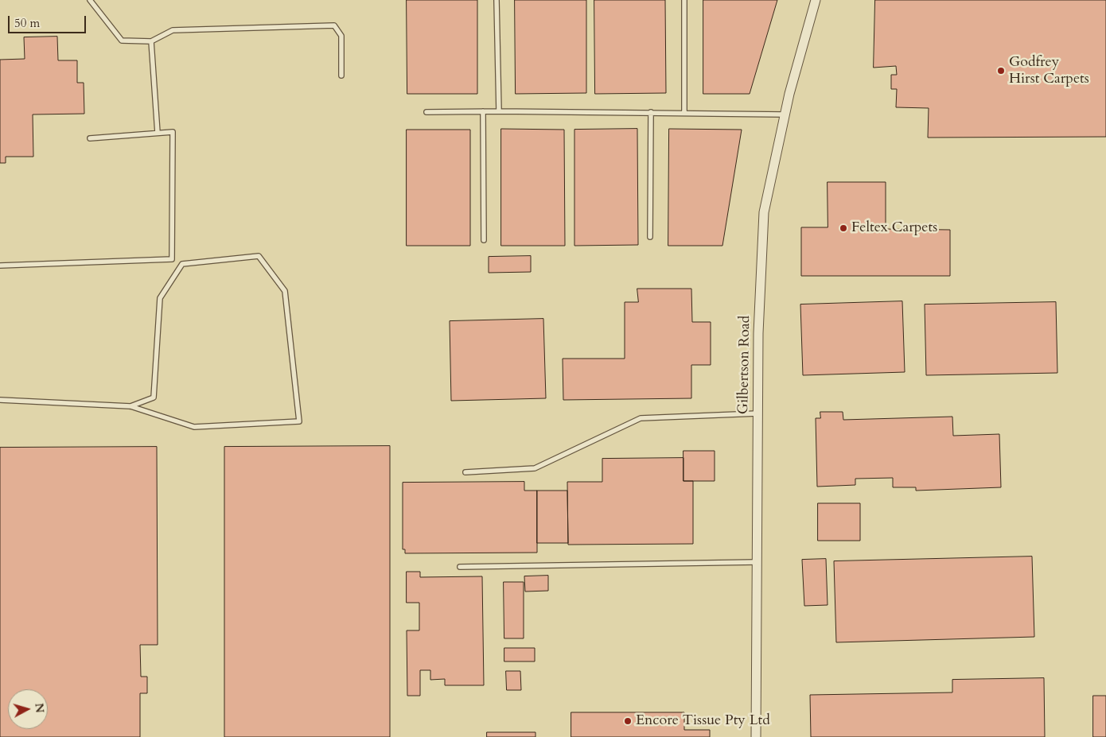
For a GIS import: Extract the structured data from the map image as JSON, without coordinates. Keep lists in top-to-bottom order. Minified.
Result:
{"streets":{"street":["Gilbertson Road"]},"places":["Godfrey Hirst Carpets","Feltex Carpets","Encore Tissue Pty Ltd"],"scale_bar":"50 m","north":"right"}
